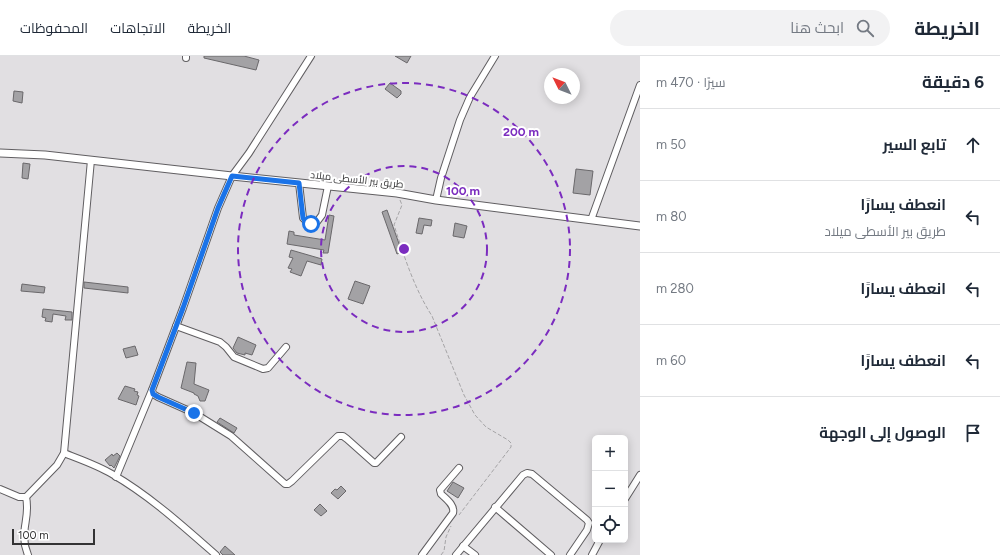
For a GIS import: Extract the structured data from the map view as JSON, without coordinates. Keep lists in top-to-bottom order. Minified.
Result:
{"streets":{"main road":["طريق بير الأسطى ميلاد"]},"scale_bar":"100 m","north":"top left","page":{"header":"الخريطة","search":"ابحث هنا","nav":["الخريطة","الاتجاهات","المحفوظات"],"heading":["6 دقيقة","سيرًا · 470 m"],"list":[["تابع السير","50 m"],["انعطف يسارًا","طريق بير الأسطى ميلاد","80 m"],["انعطف يسارًا","280 m"],["انعطف يسارًا","60 m"],"الوصول إلى الوجهة"],"map_buttons":["+","−"],"scale":"100 m"},"rings":["200 m","100 m"]}
